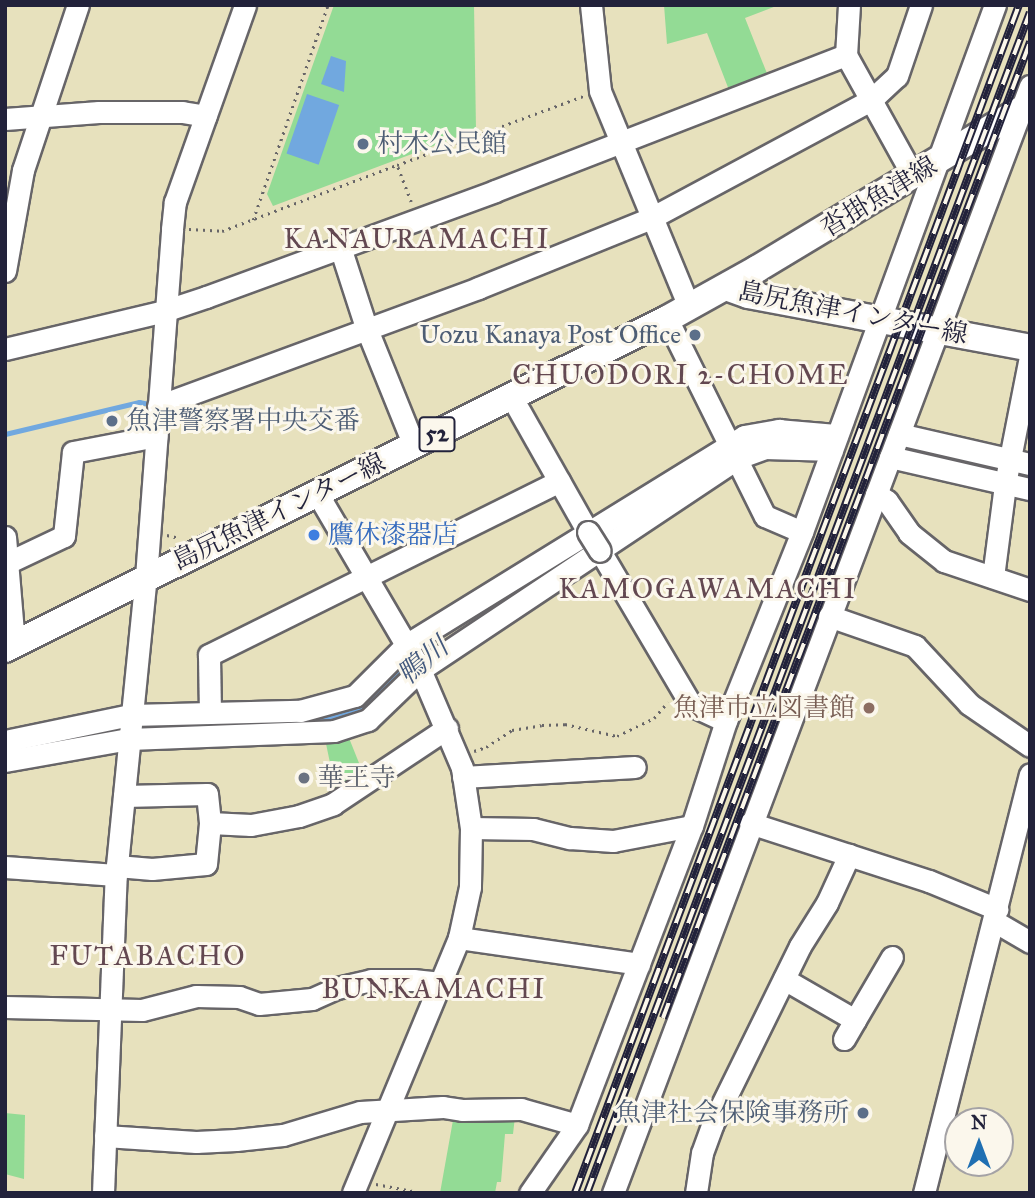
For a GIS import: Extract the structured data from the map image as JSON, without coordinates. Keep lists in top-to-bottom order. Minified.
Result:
{"streets":{"main road":["沓掛魚津線","島尻魚津インター線","52"]},"crossings":[["沓掛魚津線","島尻魚津インター線"]],"districts":["KANAURAMACHI","CHUODORI 2-CHOME","KAMOGAWAMACHI","FUTABACHO","BUNKAMACHI"],"water":["鴨川"],"places":["村木公民館","Uozu Kanaya Post Office","魚津警察署中央交番","鷹休漆器店","魚津市立図書館","華王寺","魚津社会保険事務所"],"north":"top"}
